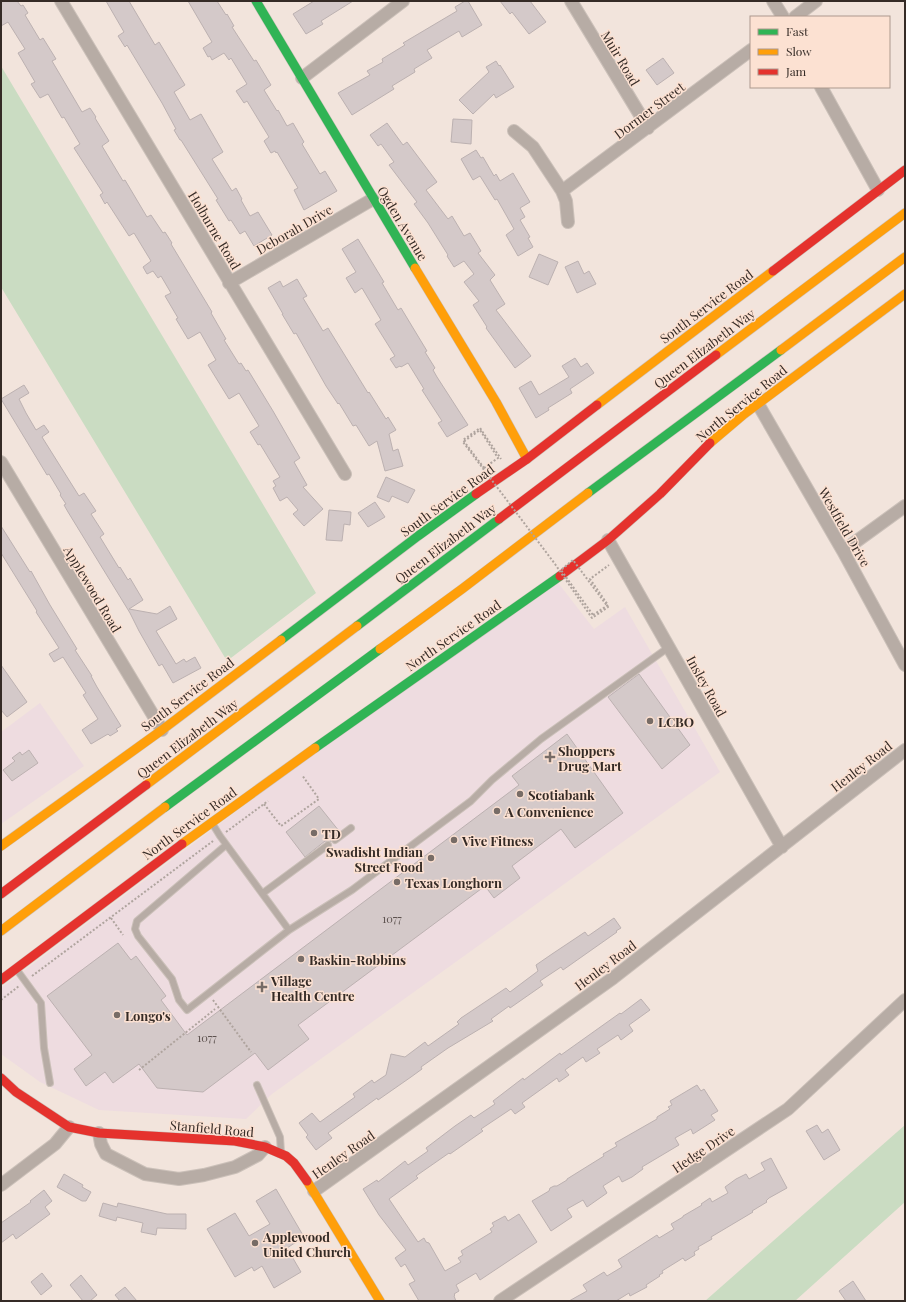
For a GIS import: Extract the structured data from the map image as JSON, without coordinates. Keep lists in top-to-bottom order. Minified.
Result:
{"streets":{"main road":["Ogden Avenue","South Service Road","Queen Elizabeth Way","North Service Road","Stanfield Road"],"street":["Muir Road","Dormer Street","Deborah Drive","Holburne Road","Westfield Drive","Applewood Road","Insley Road","Henley Road","Hedge Drive"]},"crossings":[["Muir Road","Dormer Street"],["Ogden Avenue","Deborah Drive"],["Ogden Avenue","South Service Road"],["Deborah Drive","Holburne Road"],["South Service Road","Applewood Road"],["North Service Road","Westfield Drive"],["North Service Road","Insley Road"],["Insley Road","Henley Road"],["Henley Road","Stanfield Road"]],"places":{"other":["LCBO","Scotiabank","A Convenience","TD","Vive Fitness","Swadisht Indian Street Food","Texas Longhorn","Baskin-Robbins","Longo's","Applewood United Church"],"health":["Shoppers Drug Mart","Village Health Centre"]},"house_numbers":["1077","1077"],"legend":["Fast","Slow","Jam"]}
